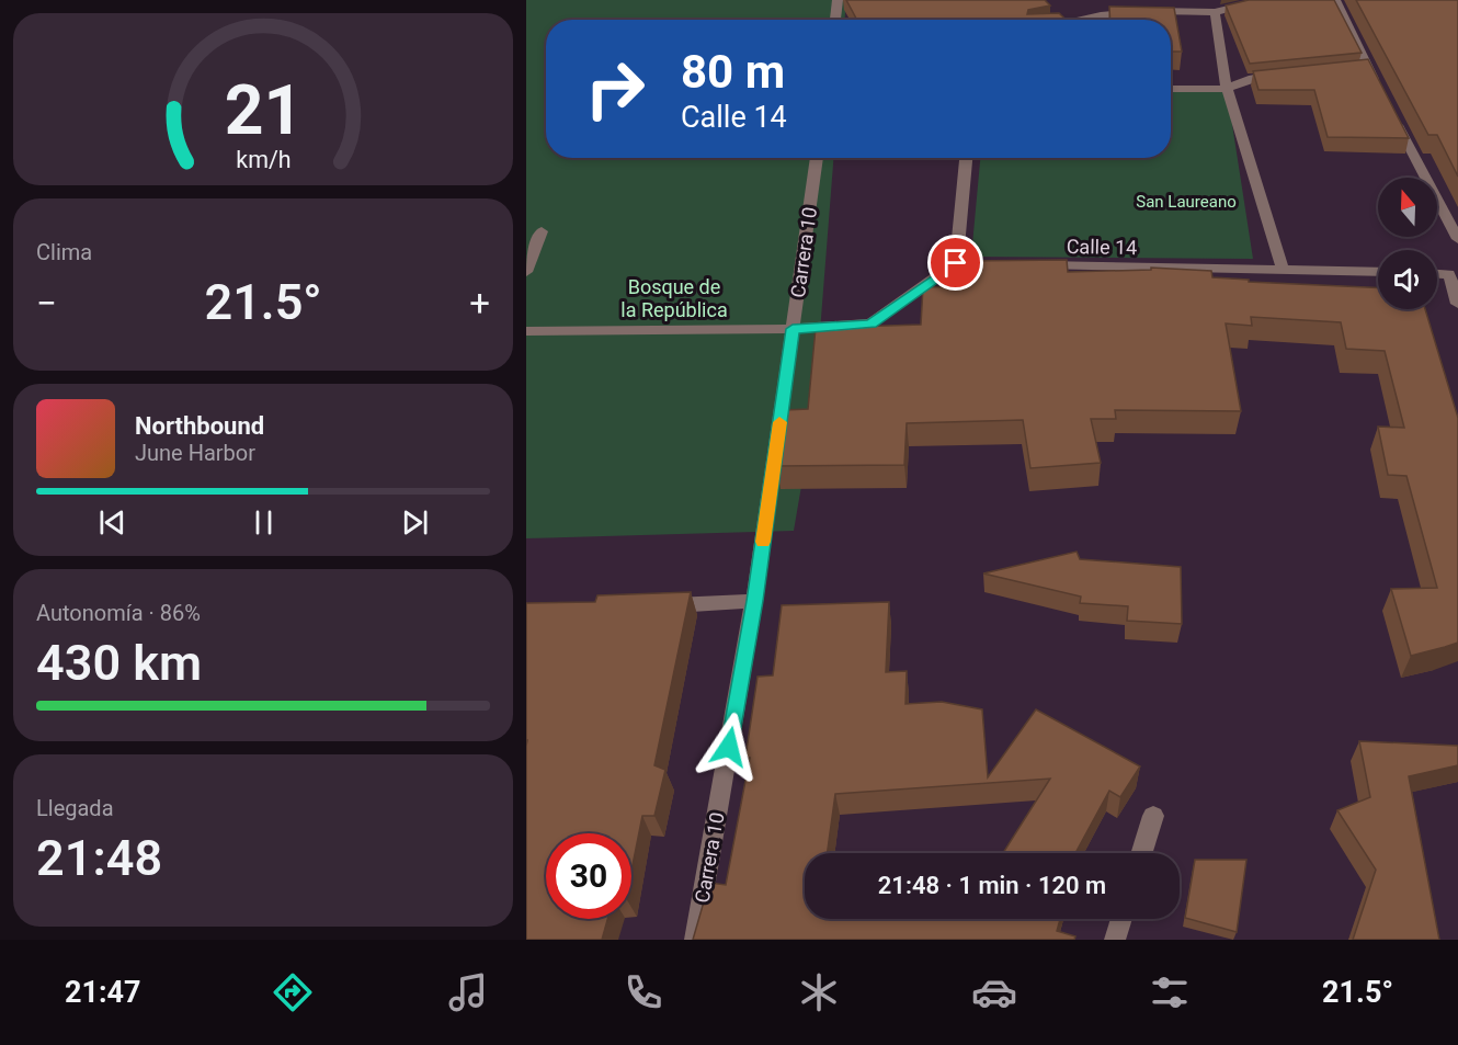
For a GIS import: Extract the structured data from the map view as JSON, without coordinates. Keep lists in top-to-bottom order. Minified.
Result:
{"streets":{"street":["Calle 14","Carrera 10"]},"parks":["San Laureano","Bosque de la República"],"north":"top","page":{"turn":["80 m","Calle 14"],"tile":["Clima",["Autonomía · 86%","430 km"],["Llegada","21:48"]],"heat":["−","21.5°","+"],"song":["Northbound","June Harbor"],"limit":"30","trip":"21:48 · 1 min · 120 m","tabs":["21:47","21.5°"],"gauge":["21","km/h"]}}
